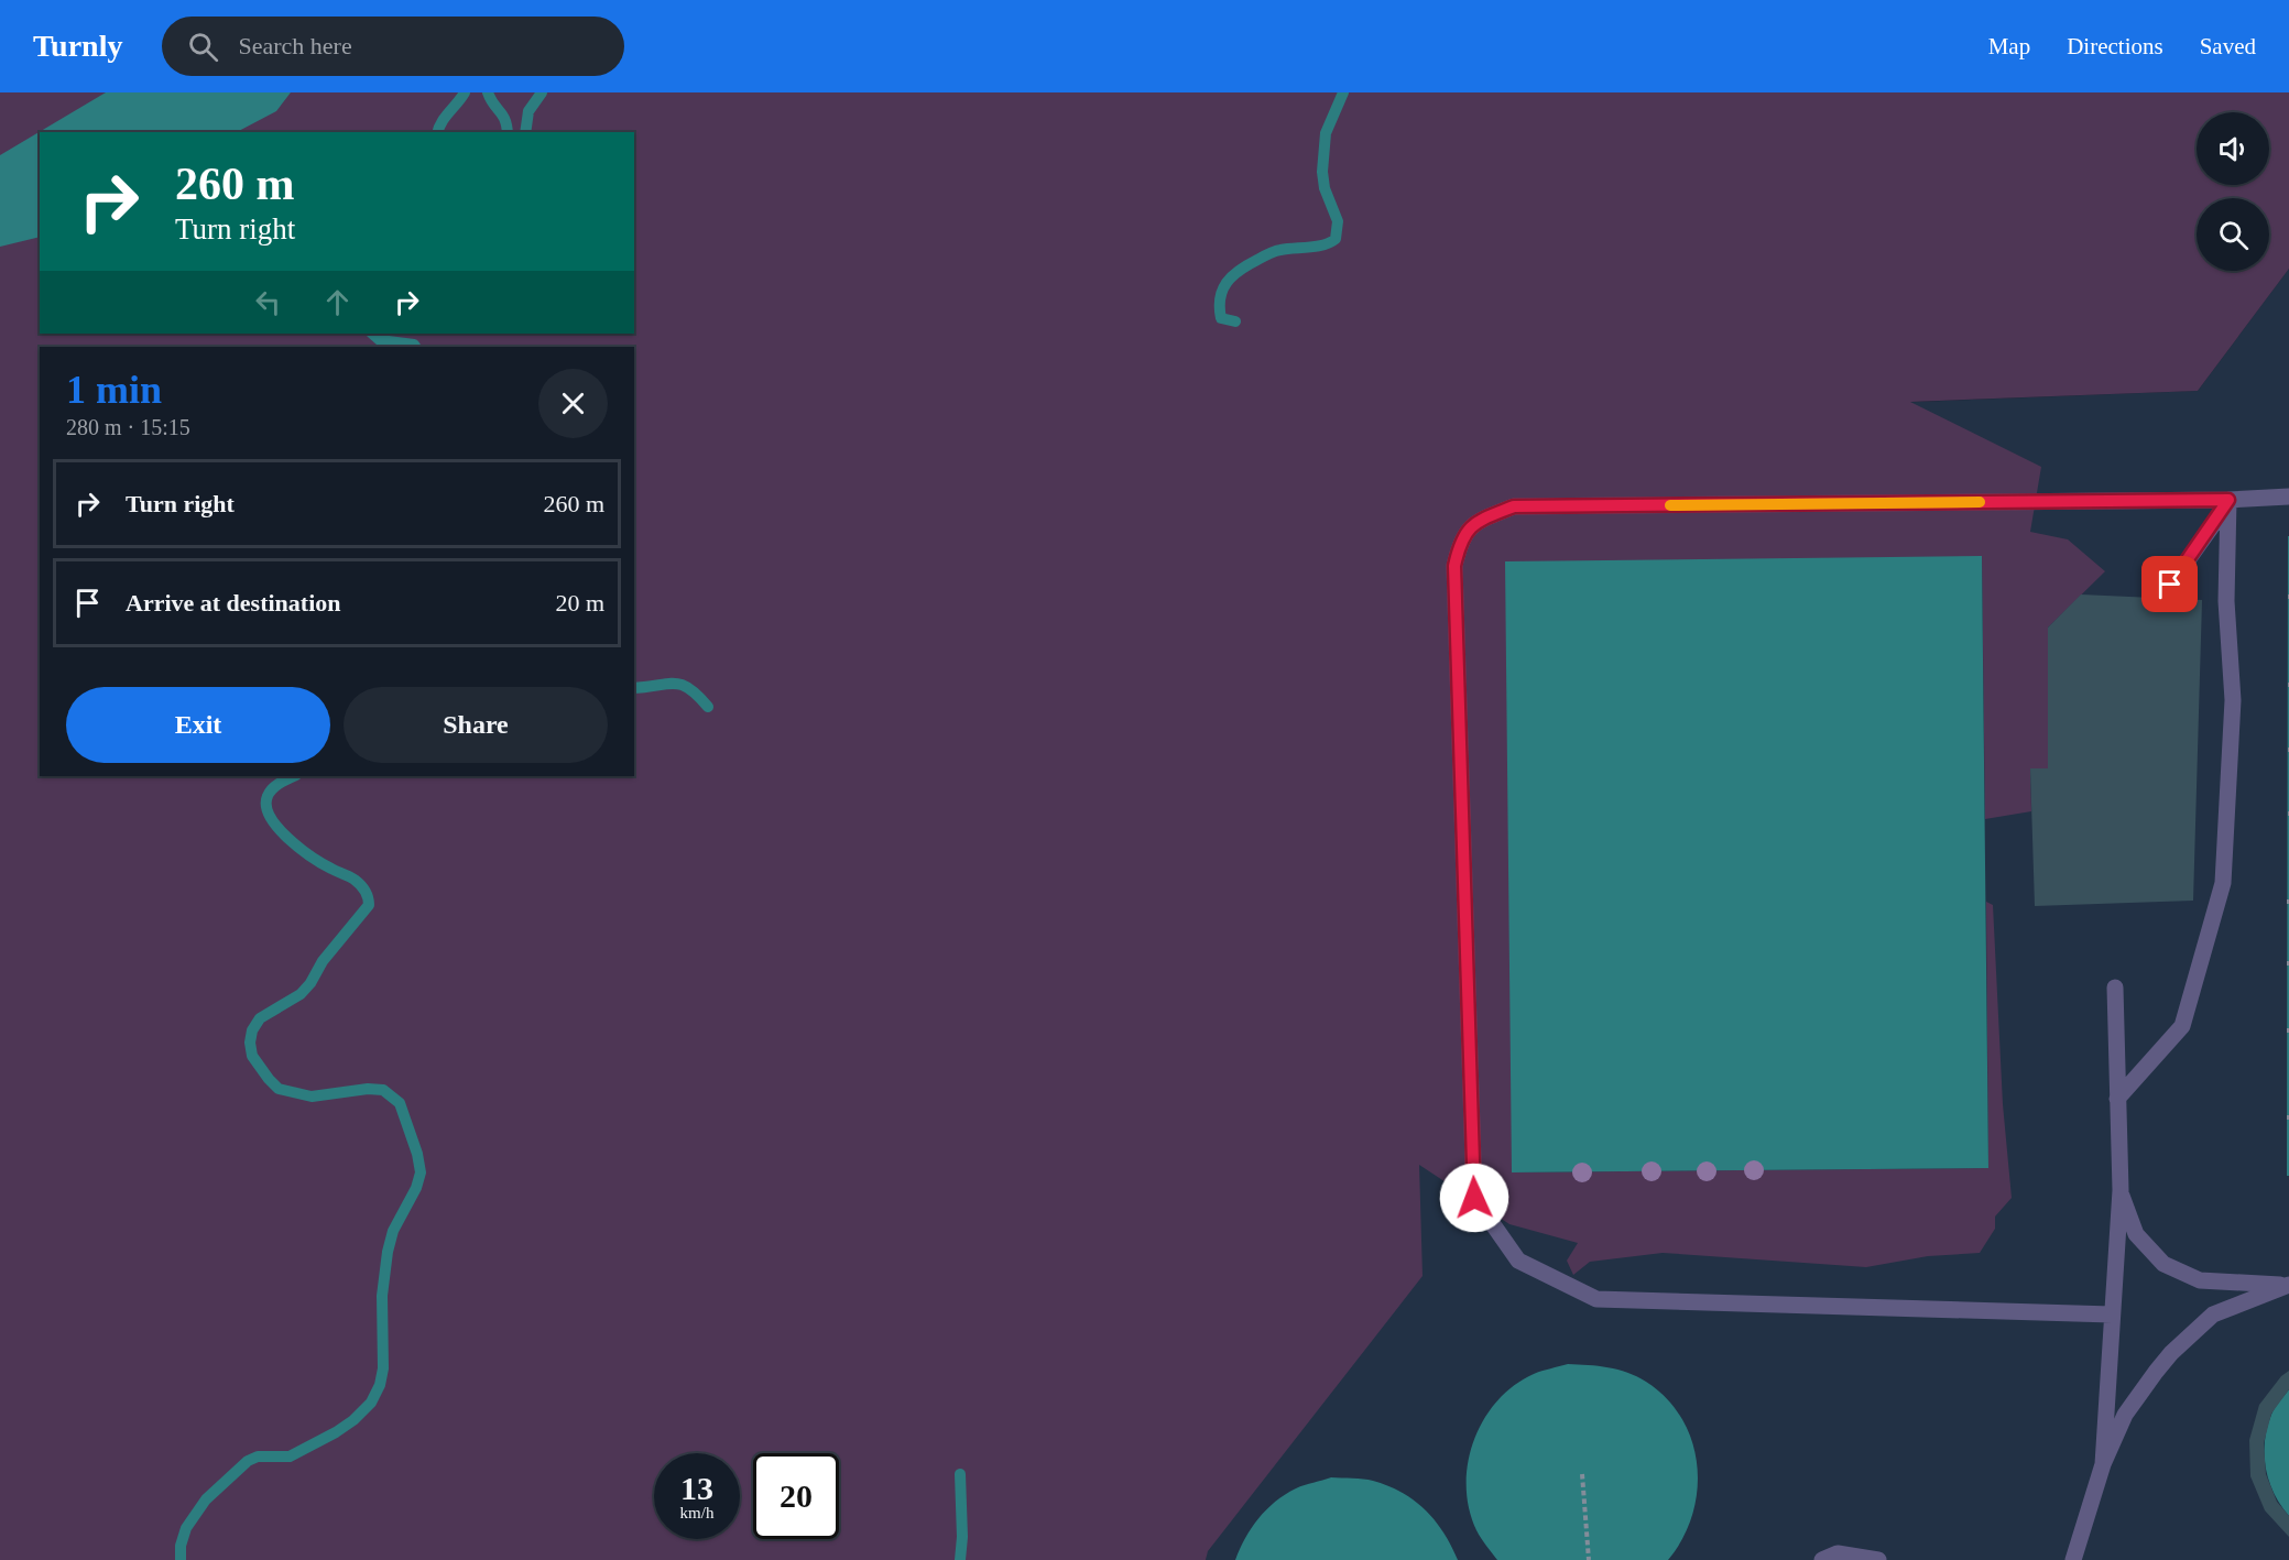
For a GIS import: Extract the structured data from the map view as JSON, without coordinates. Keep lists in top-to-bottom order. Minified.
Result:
{"page":{"header":"Turnly","search":"Search here","nav":["Map","Directions","Saved"],"turn":["260 m","Turn right"],"heading":["1 min","280 m · 15:15"],"list":[{"name":"Turn right","value":"260 m"},{"name":"Arrive at destination","value":"20 m"}],"buttons":["Exit","Share"],"speed":"13 km/h","limit":"20"}}
